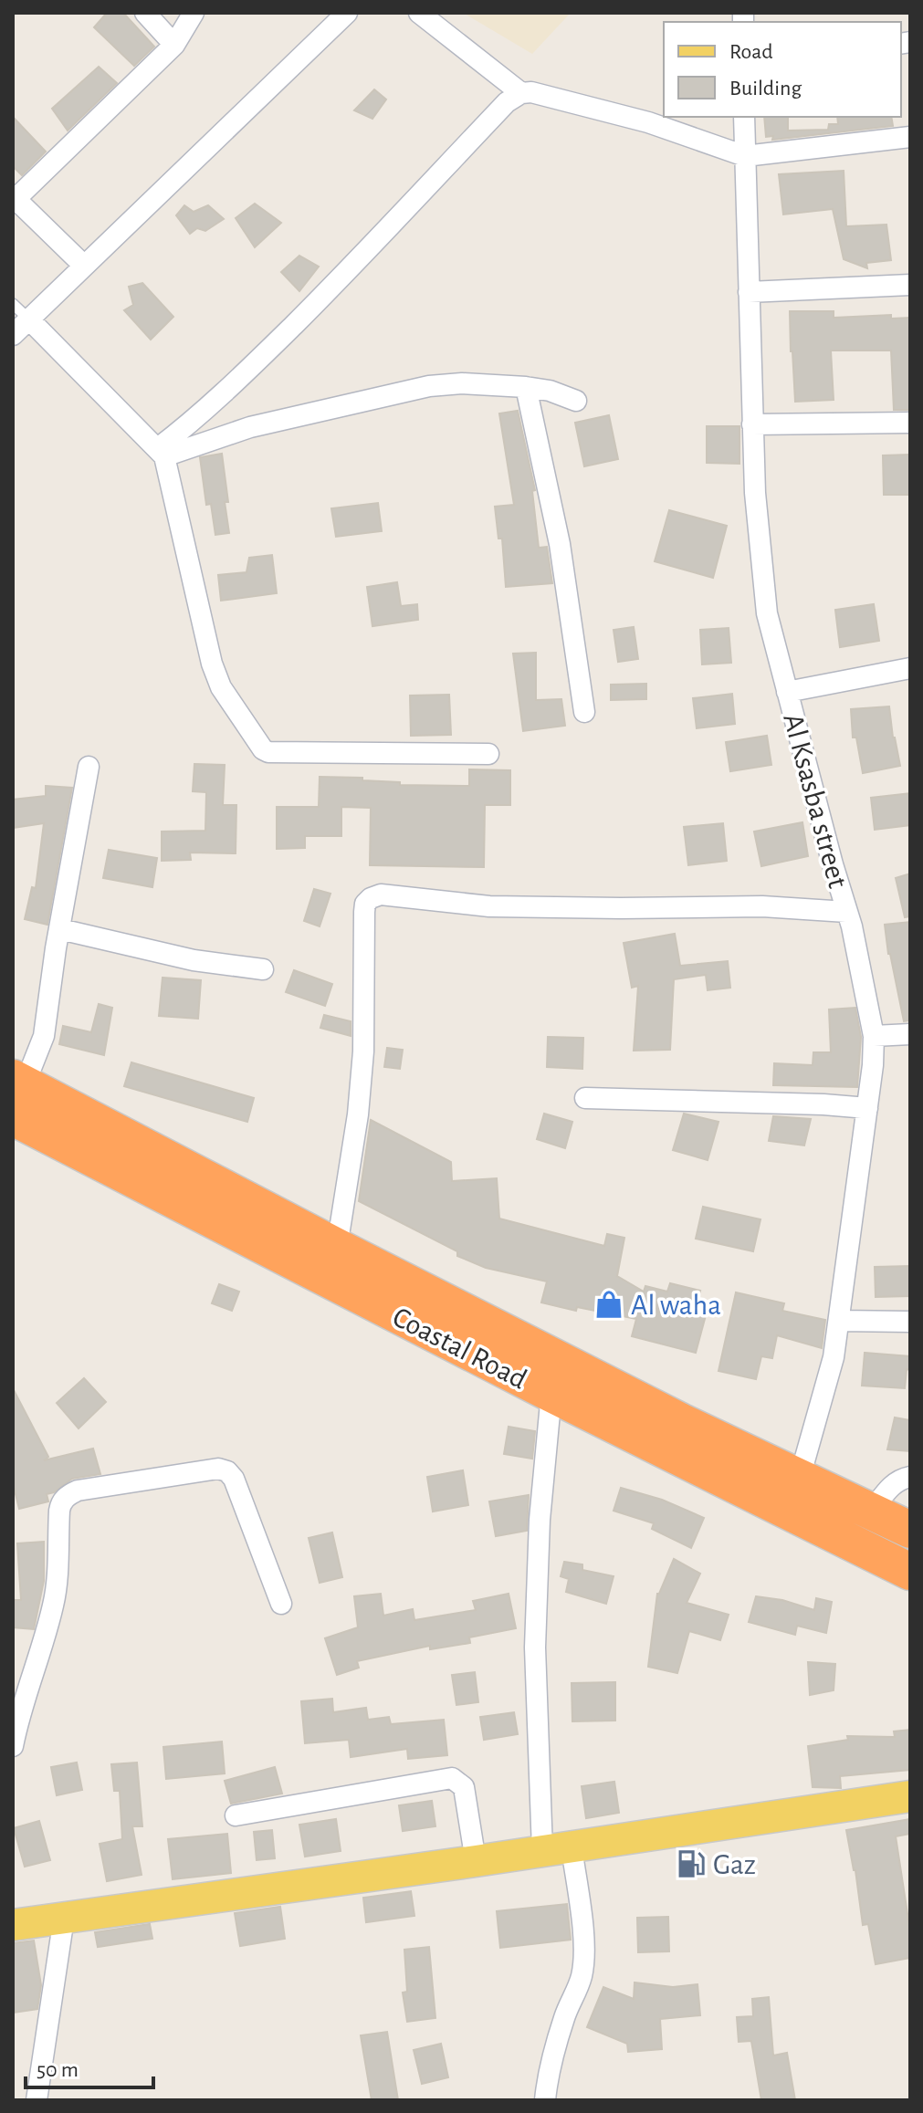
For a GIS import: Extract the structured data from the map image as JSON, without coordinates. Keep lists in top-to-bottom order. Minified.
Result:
{"streets":{"highway":["Coastal Road"],"street":["Al Ksasba street"]},"crossings":[["Al Ksasba street","Coastal Road"]],"places":{"shop":["Al waha"],"fuel station":["Gaz"]},"legend":["Road","Building"],"scale_bar":"50 m"}
